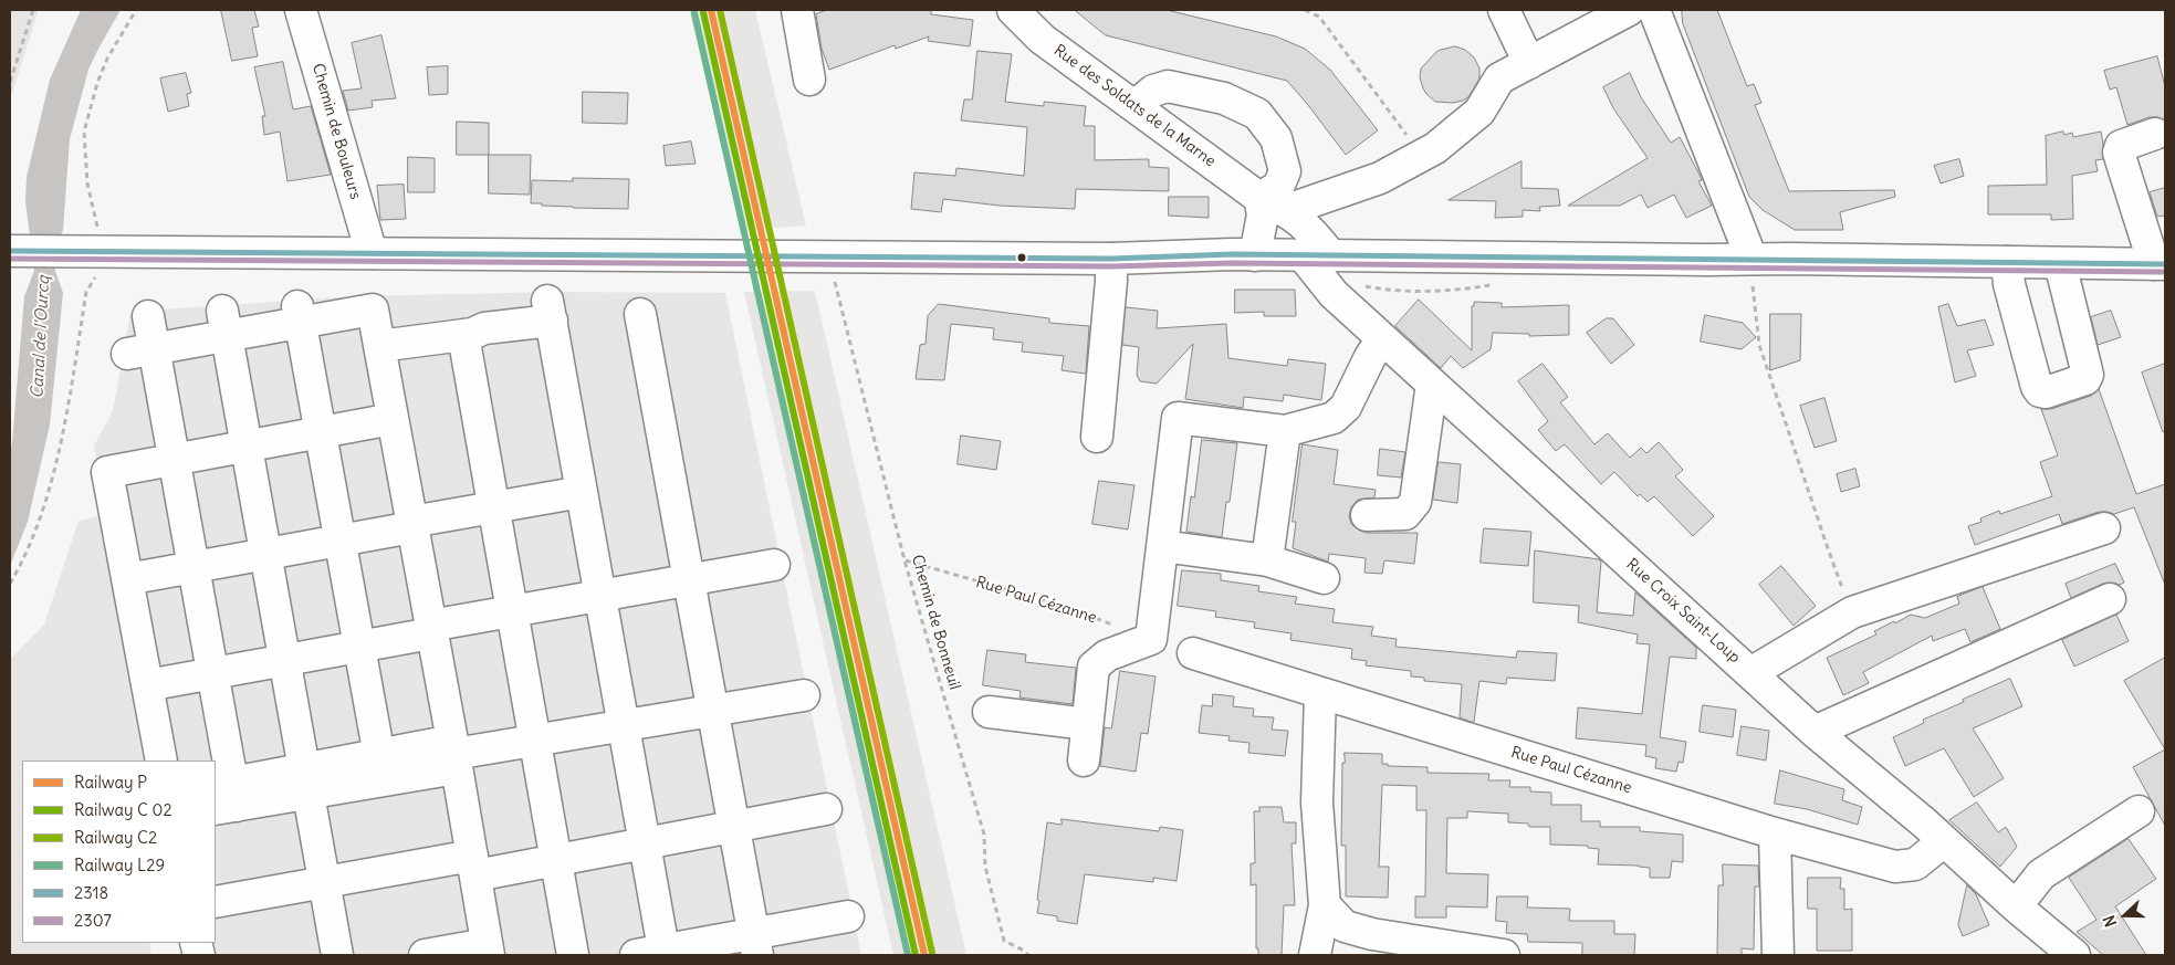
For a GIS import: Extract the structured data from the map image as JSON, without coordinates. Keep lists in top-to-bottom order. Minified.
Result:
{"streets":{"street":["Rue des Soldats de la Marne","Chemin de Bouleurs","Rue Paul Cézanne","Rue Croix Saint-Loup"],"path":["Chemin de Bonneuil"]},"crossings":[["Rue des Soldats de la Marne","Rue Croix Saint-Loup"],["Rue Paul Cézanne","Rue Croix Saint-Loup"],["Rue Paul Cézanne","Chemin de Bonneuil"]],"water":["Canal de l'Ourcq"],"lines":["rail line P","rail line C2","rail line L29","transit line 2318","transit line 2307"],"legend":["Railway P","Railway C 02","Railway C2","Railway L29","2318","2307"],"north":"left"}
